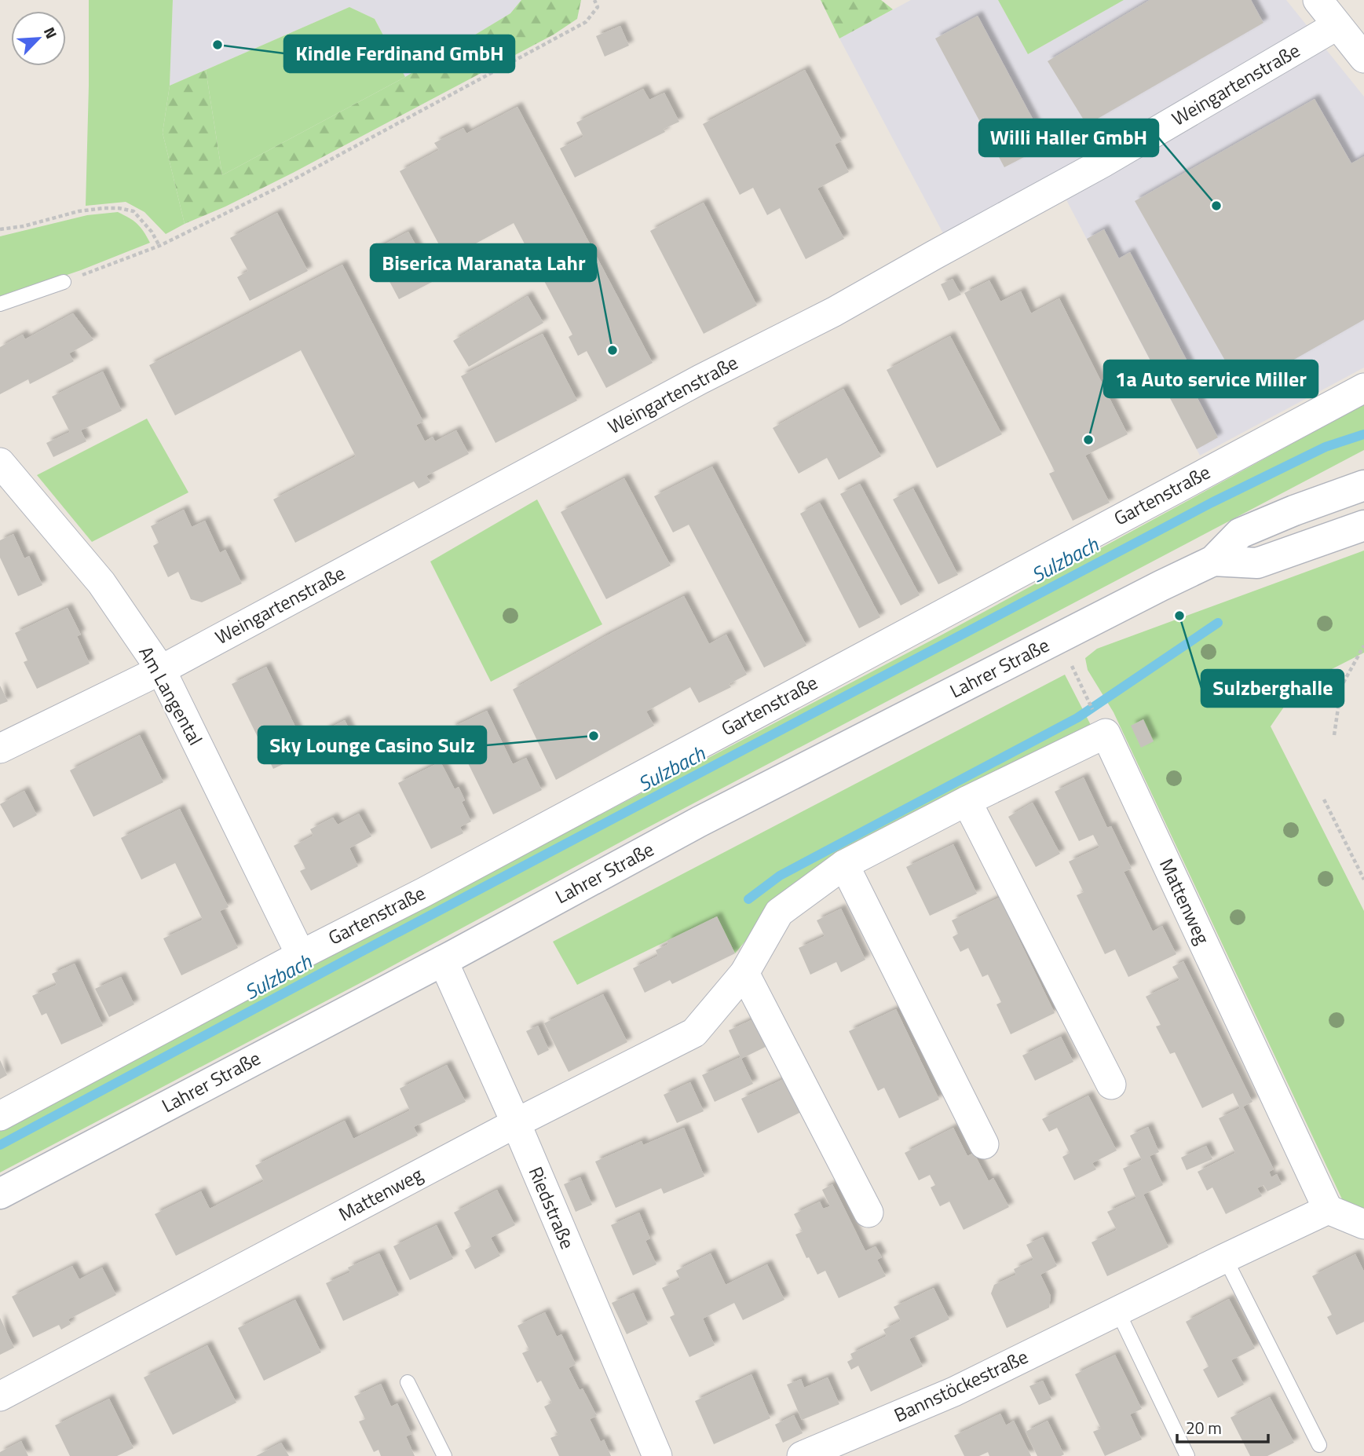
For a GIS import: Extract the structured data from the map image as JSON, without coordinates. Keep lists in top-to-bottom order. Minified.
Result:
{"streets":{"street":["Weingartenstraße","Gartenstraße","Lahrer Straße","Am Langental","Mattenweg","Riedstraße","Bannstöckestraße"]},"crossings":[["Weingartenstraße","Am Langental"],["Gartenstraße","Am Langental"],["Lahrer Straße","Riedstraße"],["Mattenweg","Riedstraße"],["Mattenweg","Bannstöckestraße"]],"water":["Sulzbach"],"places":["Kindle Ferdinand GmbH","Willi Haller GmbH","Biserica Maranata Lahr","1a Auto service Miller","Sulzberghalle","Sky Lounge Casino Sulz"],"scale_bar":"20 m","north":"top right"}
